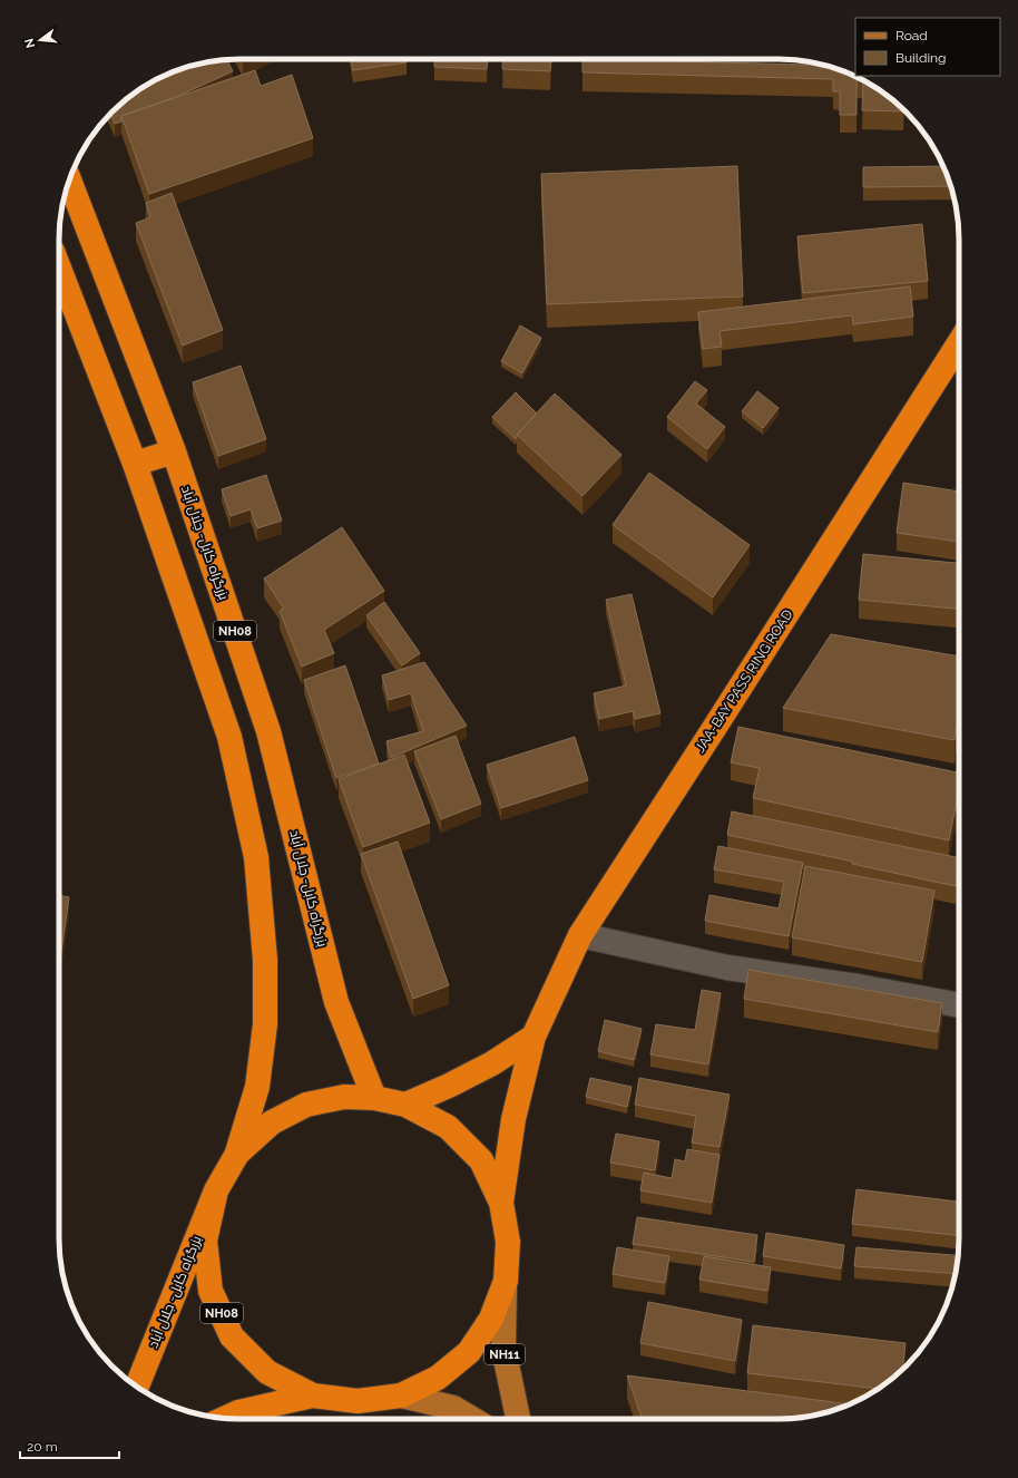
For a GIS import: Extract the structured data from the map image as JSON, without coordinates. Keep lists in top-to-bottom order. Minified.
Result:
{"streets":{"highway":["بزرگراه کابل- جلال آباد","NH08","JAA-BAY PASS RING ROAD"],"main road":["NH11"]},"crossings":[["بزرگراه کابل- جلال آباد","JAA-BAY PASS RING ROAD"],["بزرگراه کابل- جلال آباد","NH11"]],"legend":["Road","Building"],"scale_bar":"20 m","north":"left"}
